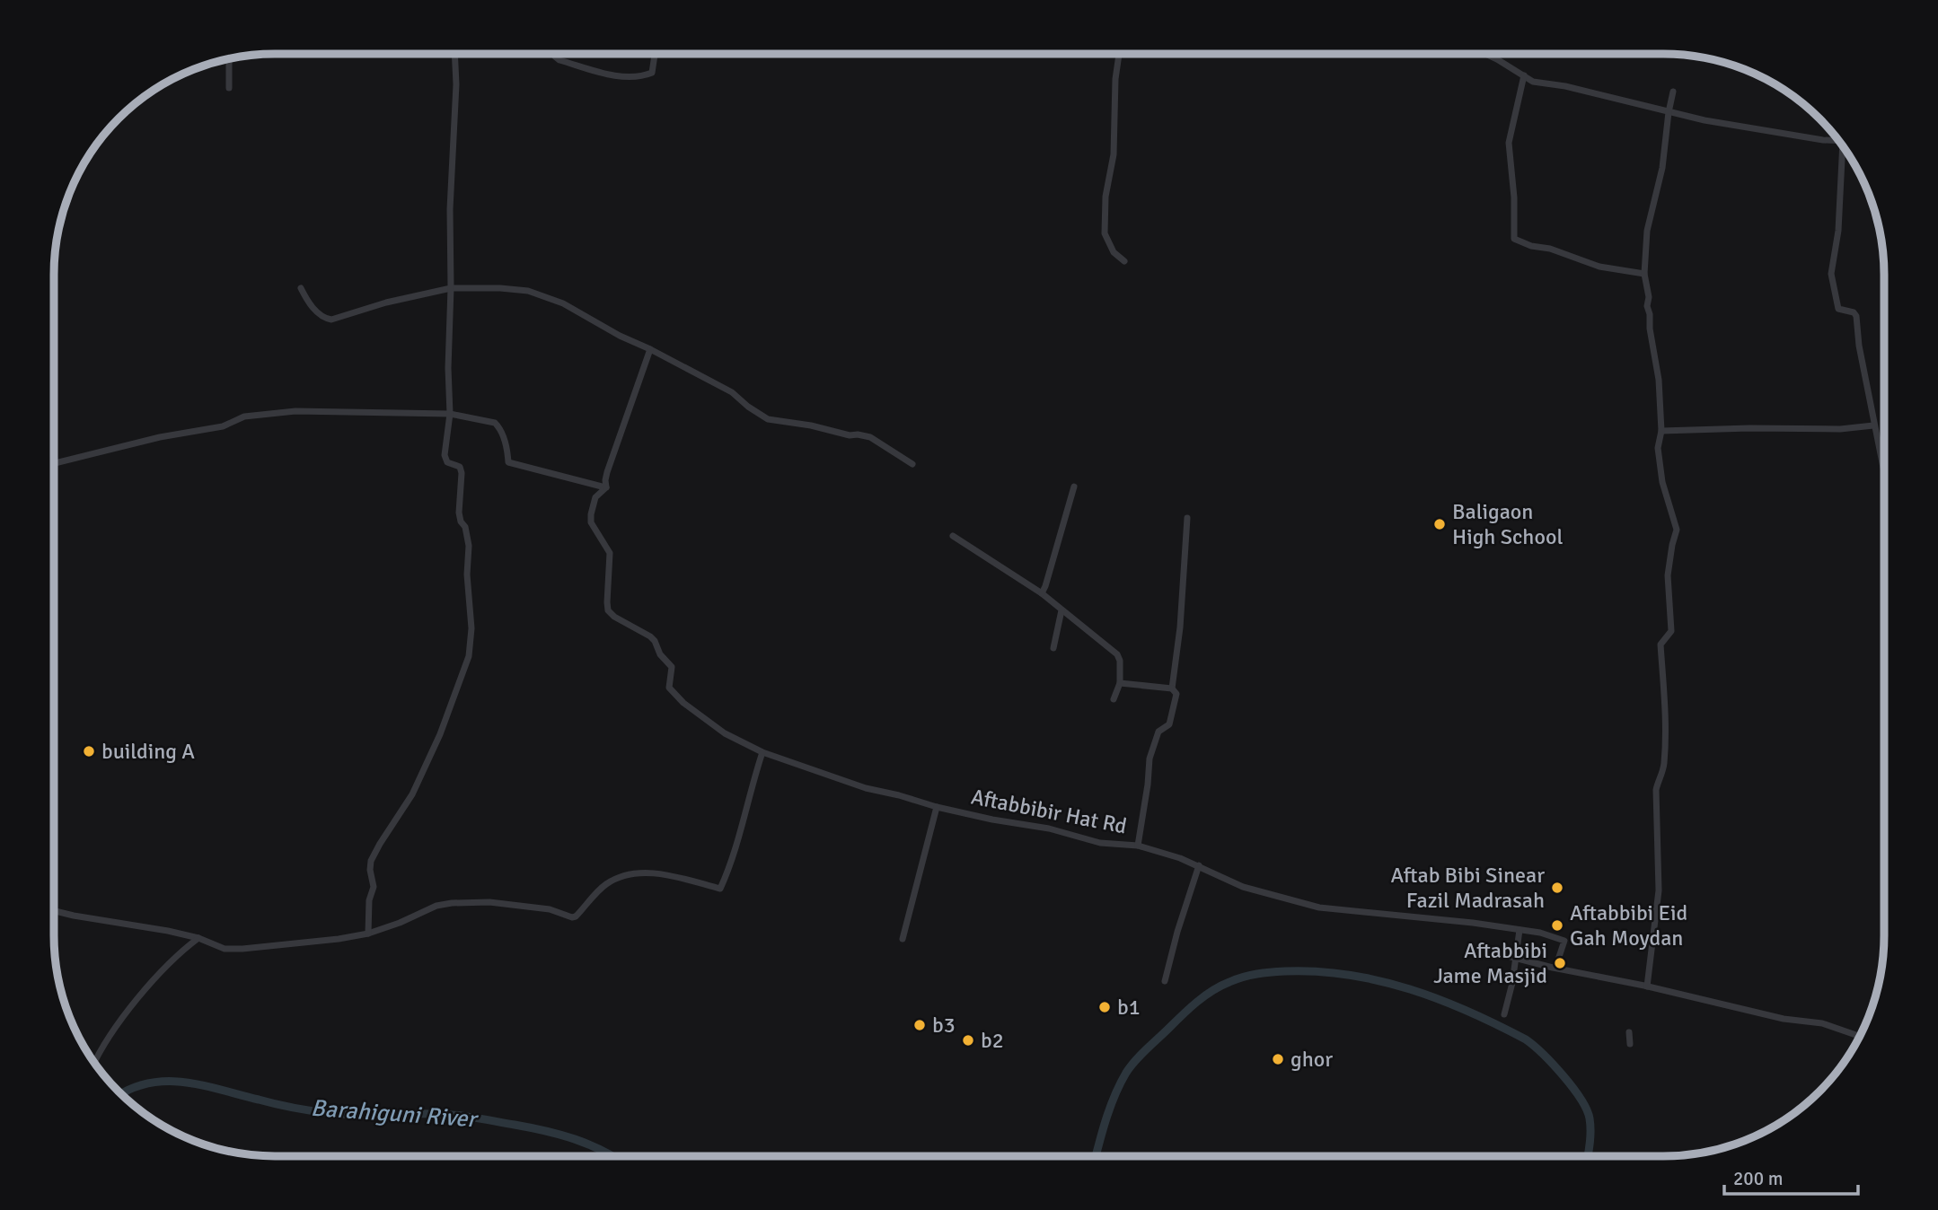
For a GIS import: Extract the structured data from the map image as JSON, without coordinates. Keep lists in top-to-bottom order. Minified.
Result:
{"streets":{"street":["Aftabbibir Hat Rd"]},"water":["Barahiguni River"],"places":["Baligaon High School","building A","Aftab Bibi Sinear Fazil Madrasah","Aftabbibi Eid Gah Moydan","Aftabbibi Jame Masjid","b1","b3","b2","ghor"],"scale_bar":"200 m"}
